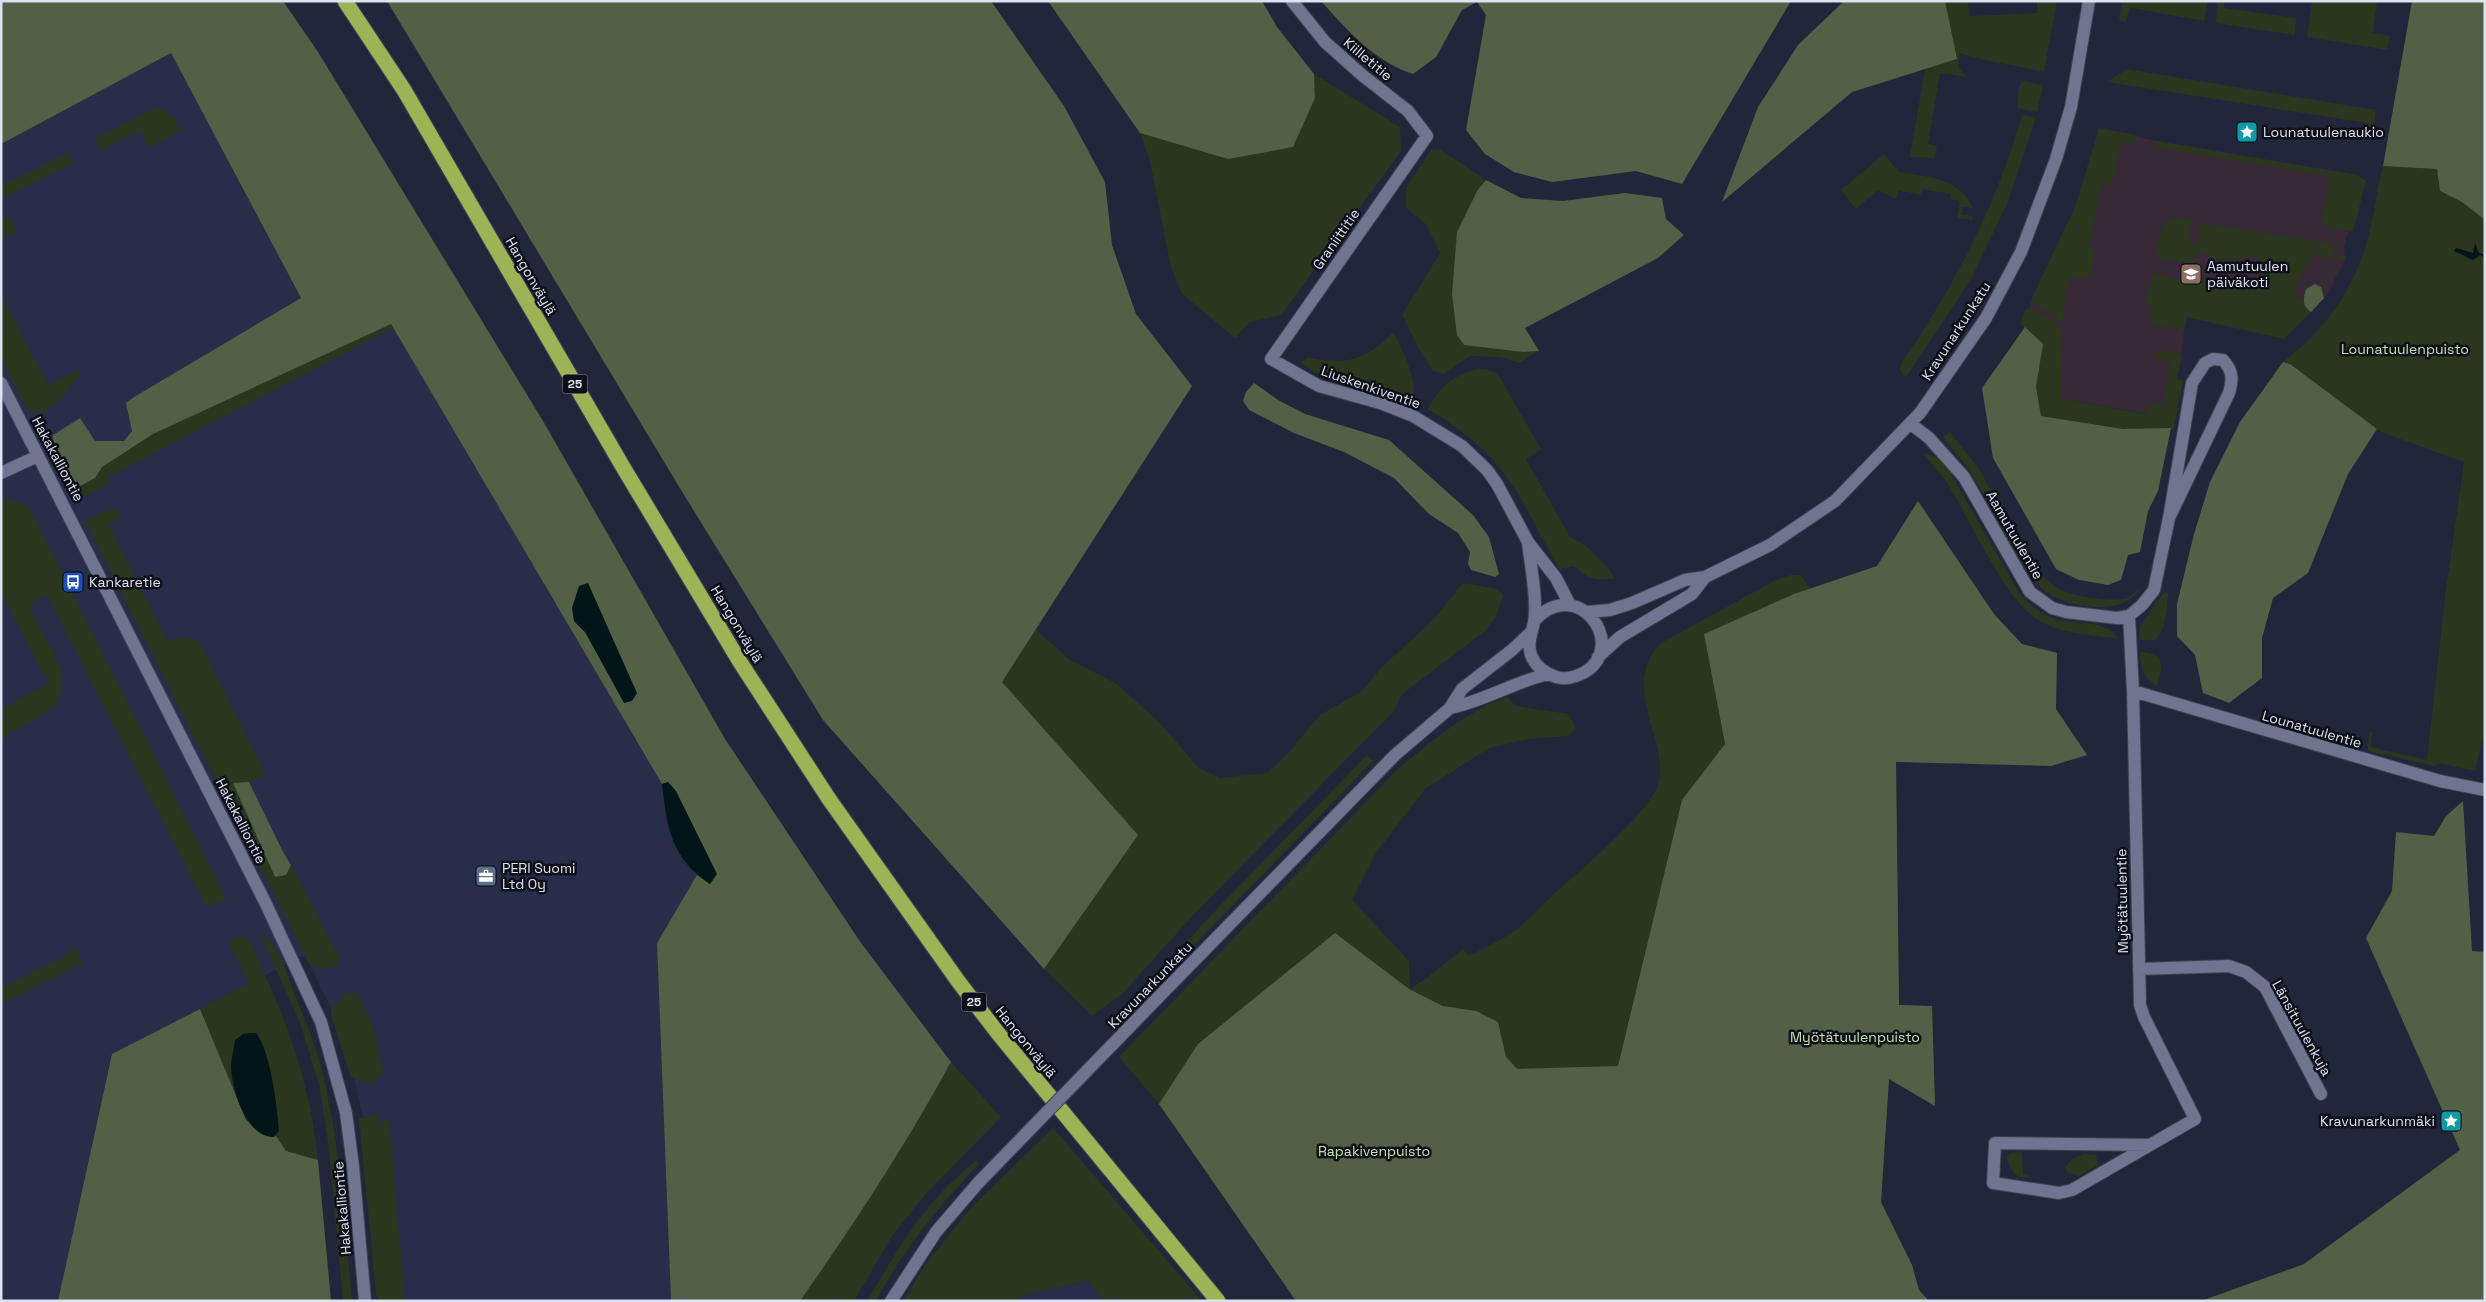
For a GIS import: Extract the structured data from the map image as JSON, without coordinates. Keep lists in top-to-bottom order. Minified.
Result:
{"streets":{"highway":["Hangonväylä","25"],"street":["Kiilletitie","Graniittitie","Kravunarkunkatu","Liuskenkiventie","Hakakalliontie","Aamutuulentie","Lounatuulentie","Myötätuulentie","Länsituulenkuja"]},"crossings":[["Kiilletitie","Graniittitie"],["Graniittitie","Liuskenkiventie"],["Kravunarkunkatu","Liuskenkiventie"],["Kravunarkunkatu","Aamutuulentie"],["Aamutuulentie","Myötätuulentie"],["Lounatuulentie","Myötätuulentie"],["Myötätuulentie","Länsituulenkuja"]],"parks":["Lounatuulenpuisto","Myötätuulenpuisto","Rapakivenpuisto"],"places":{"place":["Lounatuulenaukio","Kravunarkunmäki"],"school or university":["Aamutuulen päiväkoti"],"bus stop":["Kankaretie"],"office":["PERI Suomi Ltd Oy"]}}
